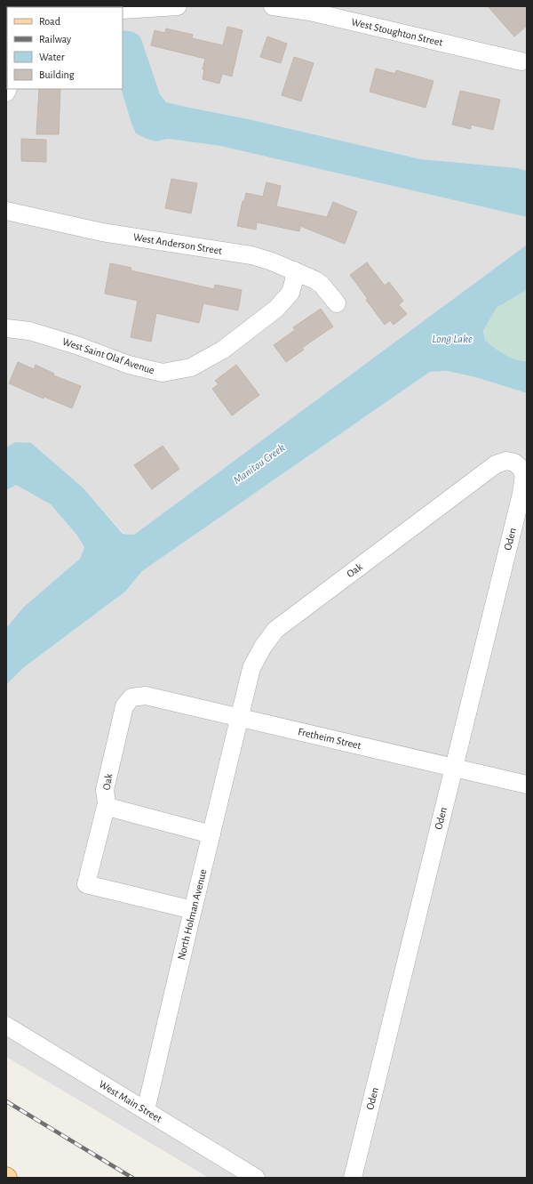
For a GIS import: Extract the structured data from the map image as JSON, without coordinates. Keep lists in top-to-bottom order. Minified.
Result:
{"streets":{"street":["West Stoughton Street","West Anderson Street","West Saint Olaf Avenue","Oden","Oak","Fretheim Street","North Holman Avenue","West Main Street"]},"crossings":[["West Anderson Street","West Saint Olaf Avenue"],["Oden","Oak"],["Oden","Fretheim Street"],["Oak","Fretheim Street"],["Oak","North Holman Avenue"],["Fretheim Street","North Holman Avenue"],["North Holman Avenue","West Main Street"]],"water":["Long Lake","Manitou Creek"],"legend":["Road","Railway","Water","Building"]}
